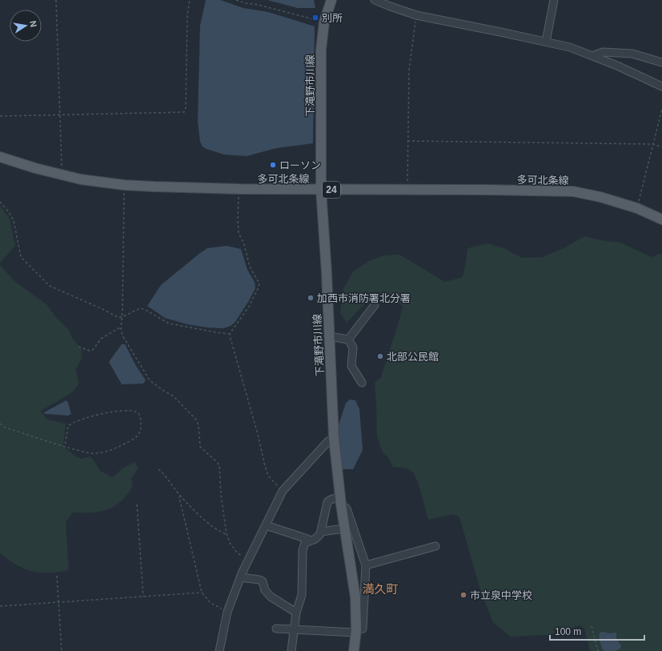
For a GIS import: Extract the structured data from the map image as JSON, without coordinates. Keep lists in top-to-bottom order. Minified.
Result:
{"streets":{"main road":["下滝野市川線","多可北条線","24"]},"crossings":[["下滝野市川線","多可北条線"]],"districts":["満久町"],"places":{"transit":["別所"],"other":["ローソン","加西市消防署北分署","北部公民館","市立泉中学校"]},"scale_bar":"100 m","north":"right"}
